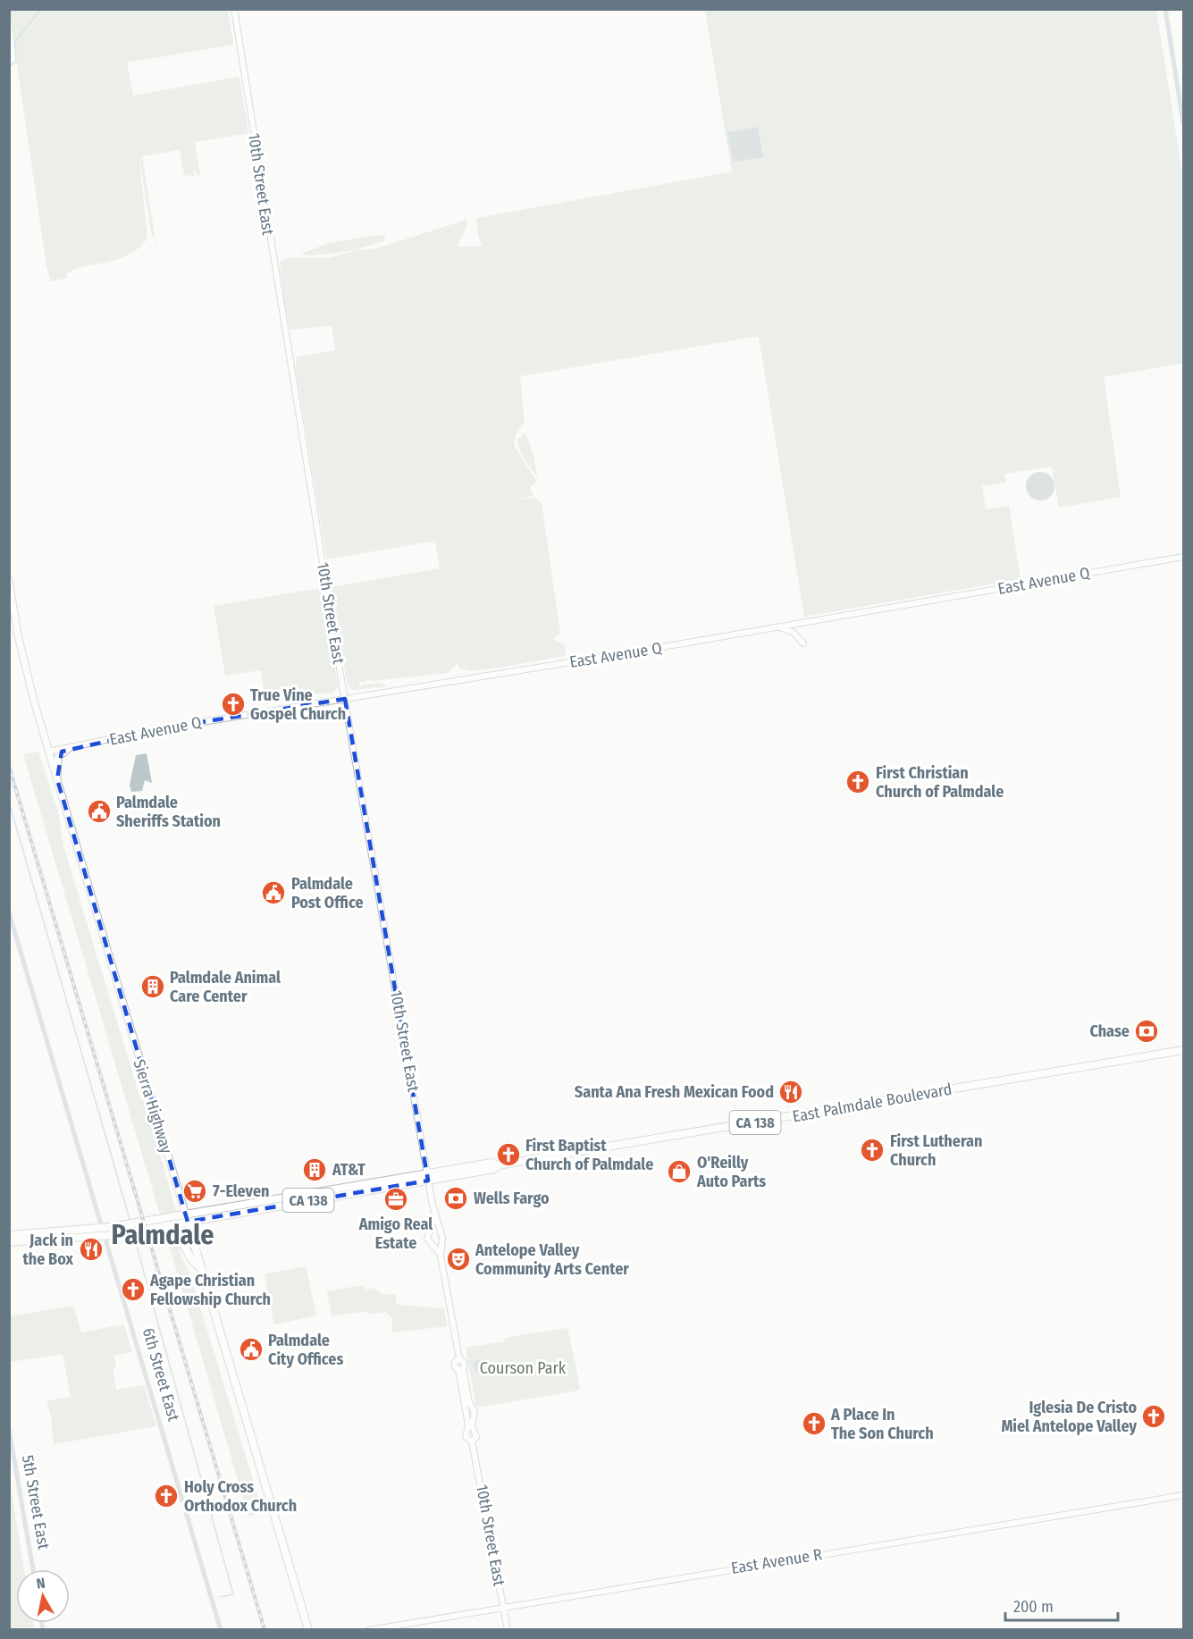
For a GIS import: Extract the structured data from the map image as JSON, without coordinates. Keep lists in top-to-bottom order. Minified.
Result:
{"streets":{"highway":["East Palmdale Boulevard","Sierra Highway","CA 138"],"main road":["10th Street East","East Avenue Q","East Avenue R"],"street":["6th Street East","5th Street East"]},"crossings":[["10th Street East","East Avenue Q"],["10th Street East","East Palmdale Boulevard"],["10th Street East","East Avenue R"],["East Avenue Q","Sierra Highway"],["East Palmdale Boulevard","Sierra Highway"],["East Palmdale Boulevard","6th Street East"]],"districts":["Palmdale"],"parks":["Courson Park"],"places":{"church":["True Vine Gospel Church","First Christian Church of Palmdale","First Lutheran Church","First Baptist Church of Palmdale","Agape Christian Fellowship Church","Iglesia De Cristo Miel Antelope Valley","A Place In The Son Church","Holy Cross Orthodox Church"],"public building":["Palmdale Sheriffs Station","Palmdale Post Office","Palmdale City Offices"],"building":["Palmdale Animal Care Center","AT&T"],"bank":["Chase","Wells Fargo"],"restaurant":["Santa Ana Fresh Mexican Food","Jack in the Box"],"shop":["O'Reilly Auto Parts"],"supermarket":["7-Eleven"],"office":["Amigo Real Estate"],"theatre":["Antelope Valley Community Arts Center"]},"scale_bar":"200 m","north":"top"}
